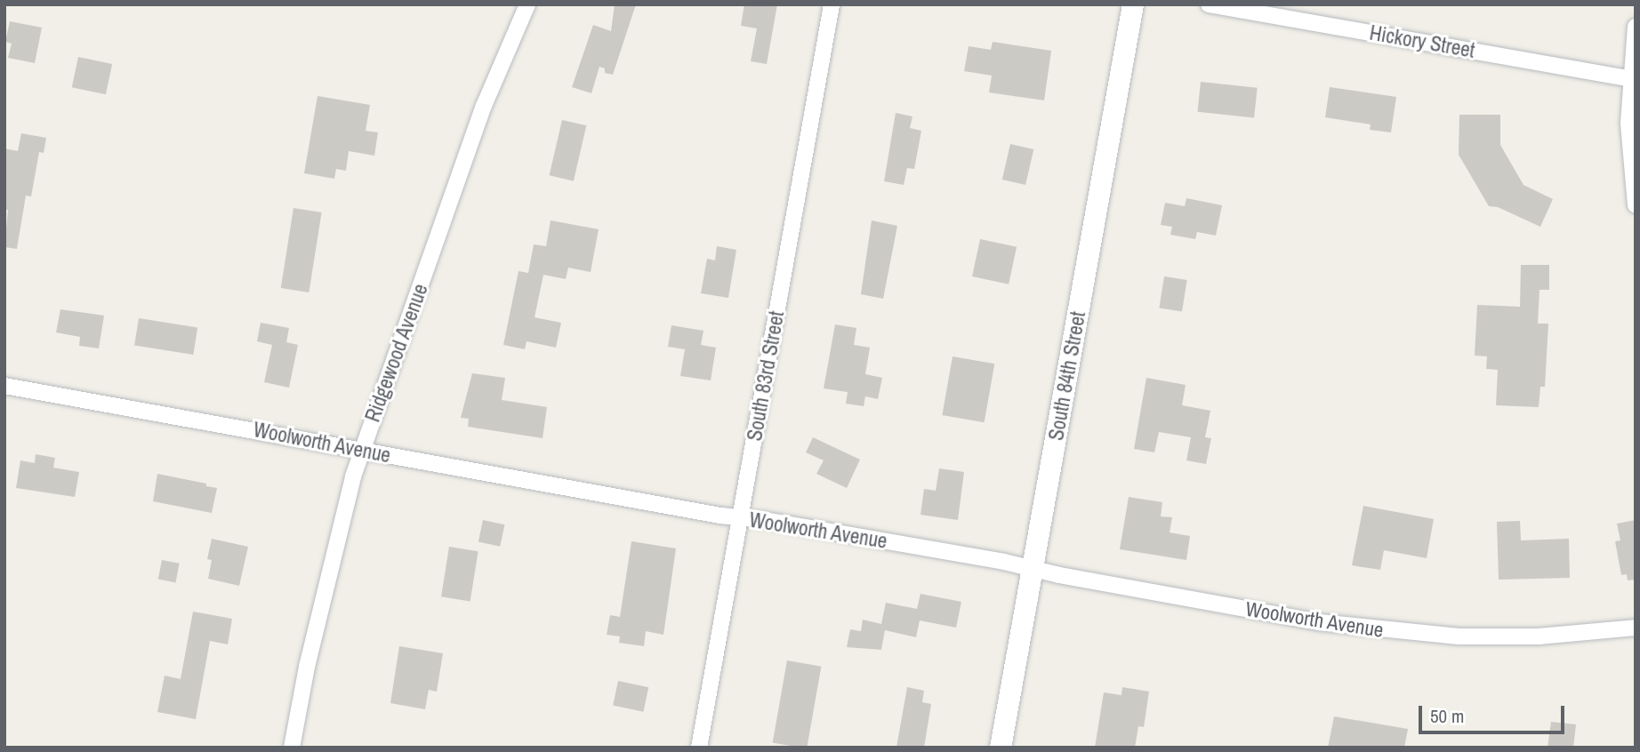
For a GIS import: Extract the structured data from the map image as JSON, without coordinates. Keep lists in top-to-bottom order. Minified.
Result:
{"streets":{"main road":["South 84th Street"],"street":["Hickory Street","Ridgewood Avenue","South 83rd Street","Woolworth Avenue"]},"crossings":[["Ridgewood Avenue","Woolworth Avenue"],["South 83rd Street","Woolworth Avenue"],["South 84th Street","Woolworth Avenue"]],"scale_bar":"50 m"}
